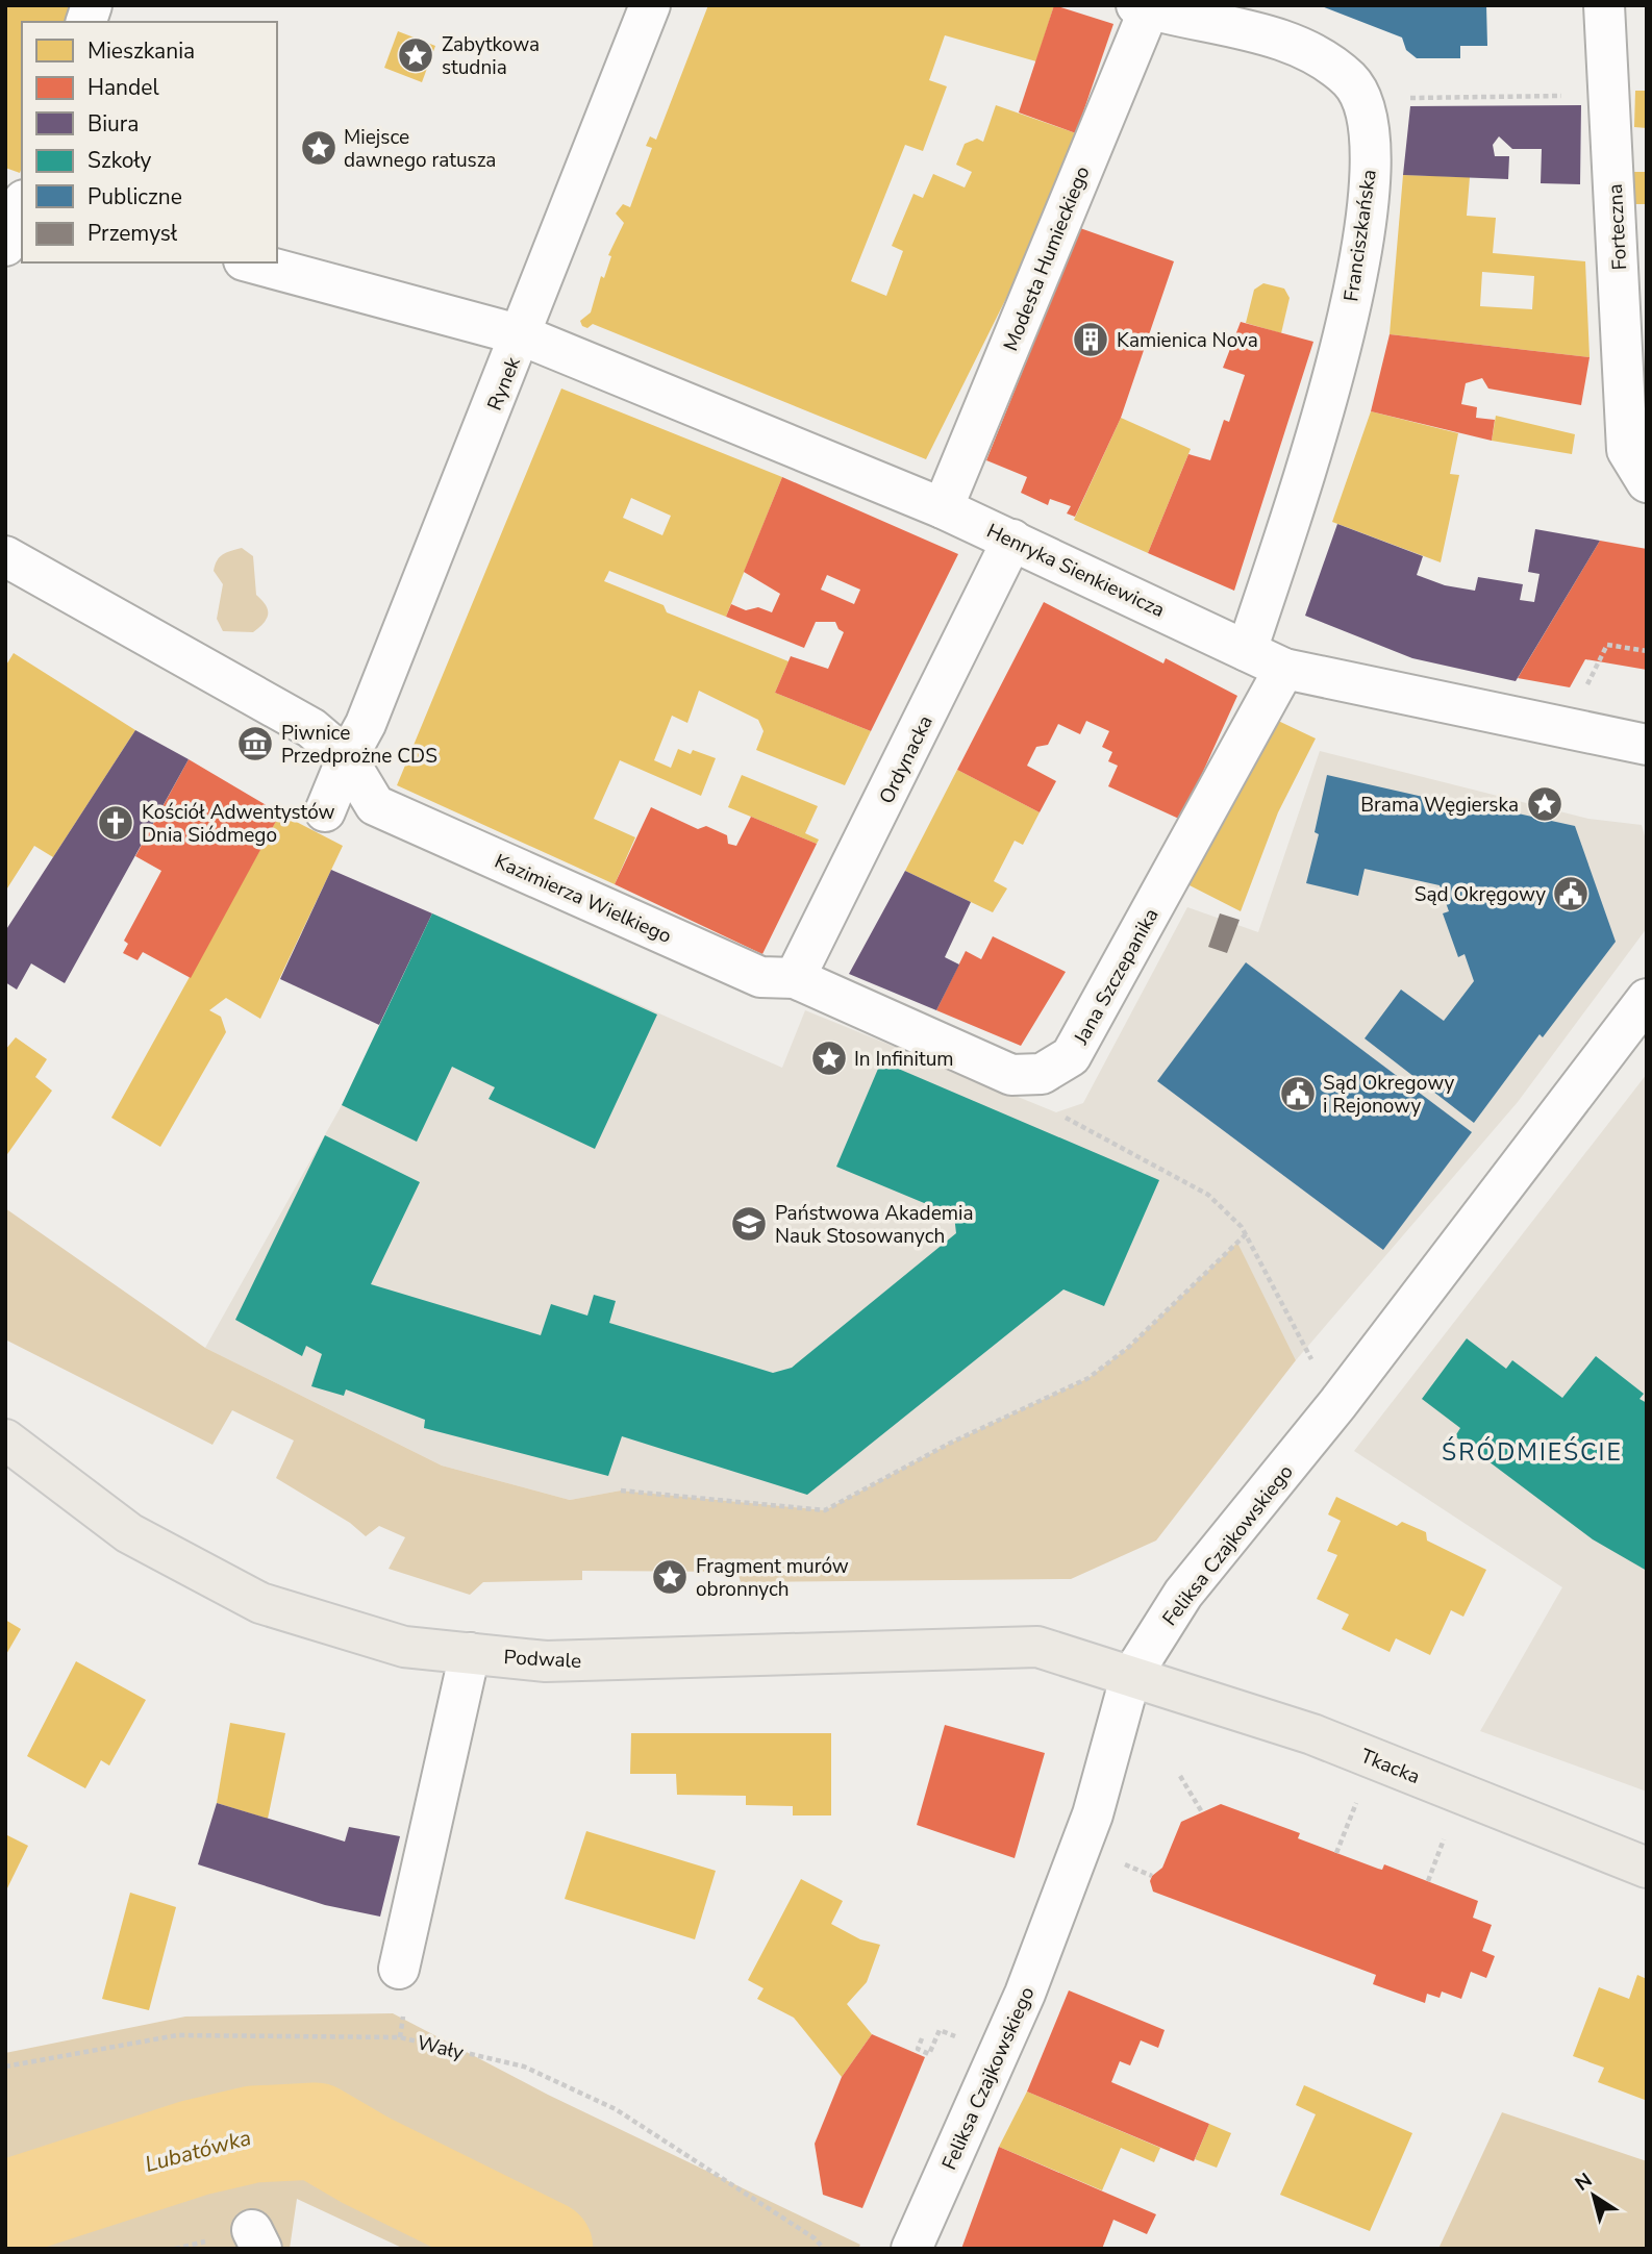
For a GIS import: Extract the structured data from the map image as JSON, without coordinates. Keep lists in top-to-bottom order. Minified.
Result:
{"streets":{"main road":["Podwale","Tkacka"],"street":["Forteczna","Franciszkańska","Modesta Humieckiego","Rynek","Henryka Sienkiewicza","Ordynacka","Kazimierza Wielkiego","Jana Szczepanika","Feliksa Czajkowskiego"],"path":["Wały"]},"crossings":[["Franciszkańska","Modesta Humieckiego"],["Franciszkańska","Henryka Sienkiewicza"],["Modesta Humieckiego","Henryka Sienkiewicza"],["Rynek","Henryka Sienkiewicza"],["Rynek","Kazimierza Wielkiego"],["Henryka Sienkiewicza","Ordynacka"],["Henryka Sienkiewicza","Jana Szczepanika"],["Ordynacka","Kazimierza Wielkiego"],["Ordynacka","Jana Szczepanika"],["Kazimierza Wielkiego","Jana Szczepanika"],["Feliksa Czajkowskiego","Podwale"],["Feliksa Czajkowskiego","Tkacka"],["Podwale","Tkacka"]],"districts":["ŚRÓDMIEŚCIE"],"water":["Lubatówka"],"places":{"place":["Zabytkowa studnia","Miejsce dawnego ratusza","Brama Węgierska","In Infinitum","Fragment murów obronnych"],"building":["Kamienica Nova"],"museum":["Piwnice Przedprożne CDS"],"church":["Kościół Adwentystów Dnia Siódmego"],"public building":["Sąd Okręgowy","Sąd Okregowy i Rejonowy"],"school or university":["Państwowa Akademia Nauk Stosowanych"]},"legend":["Mieszkania","Handel","Biura","Szkoły","Publiczne","Przemysł"],"north":"top left"}
